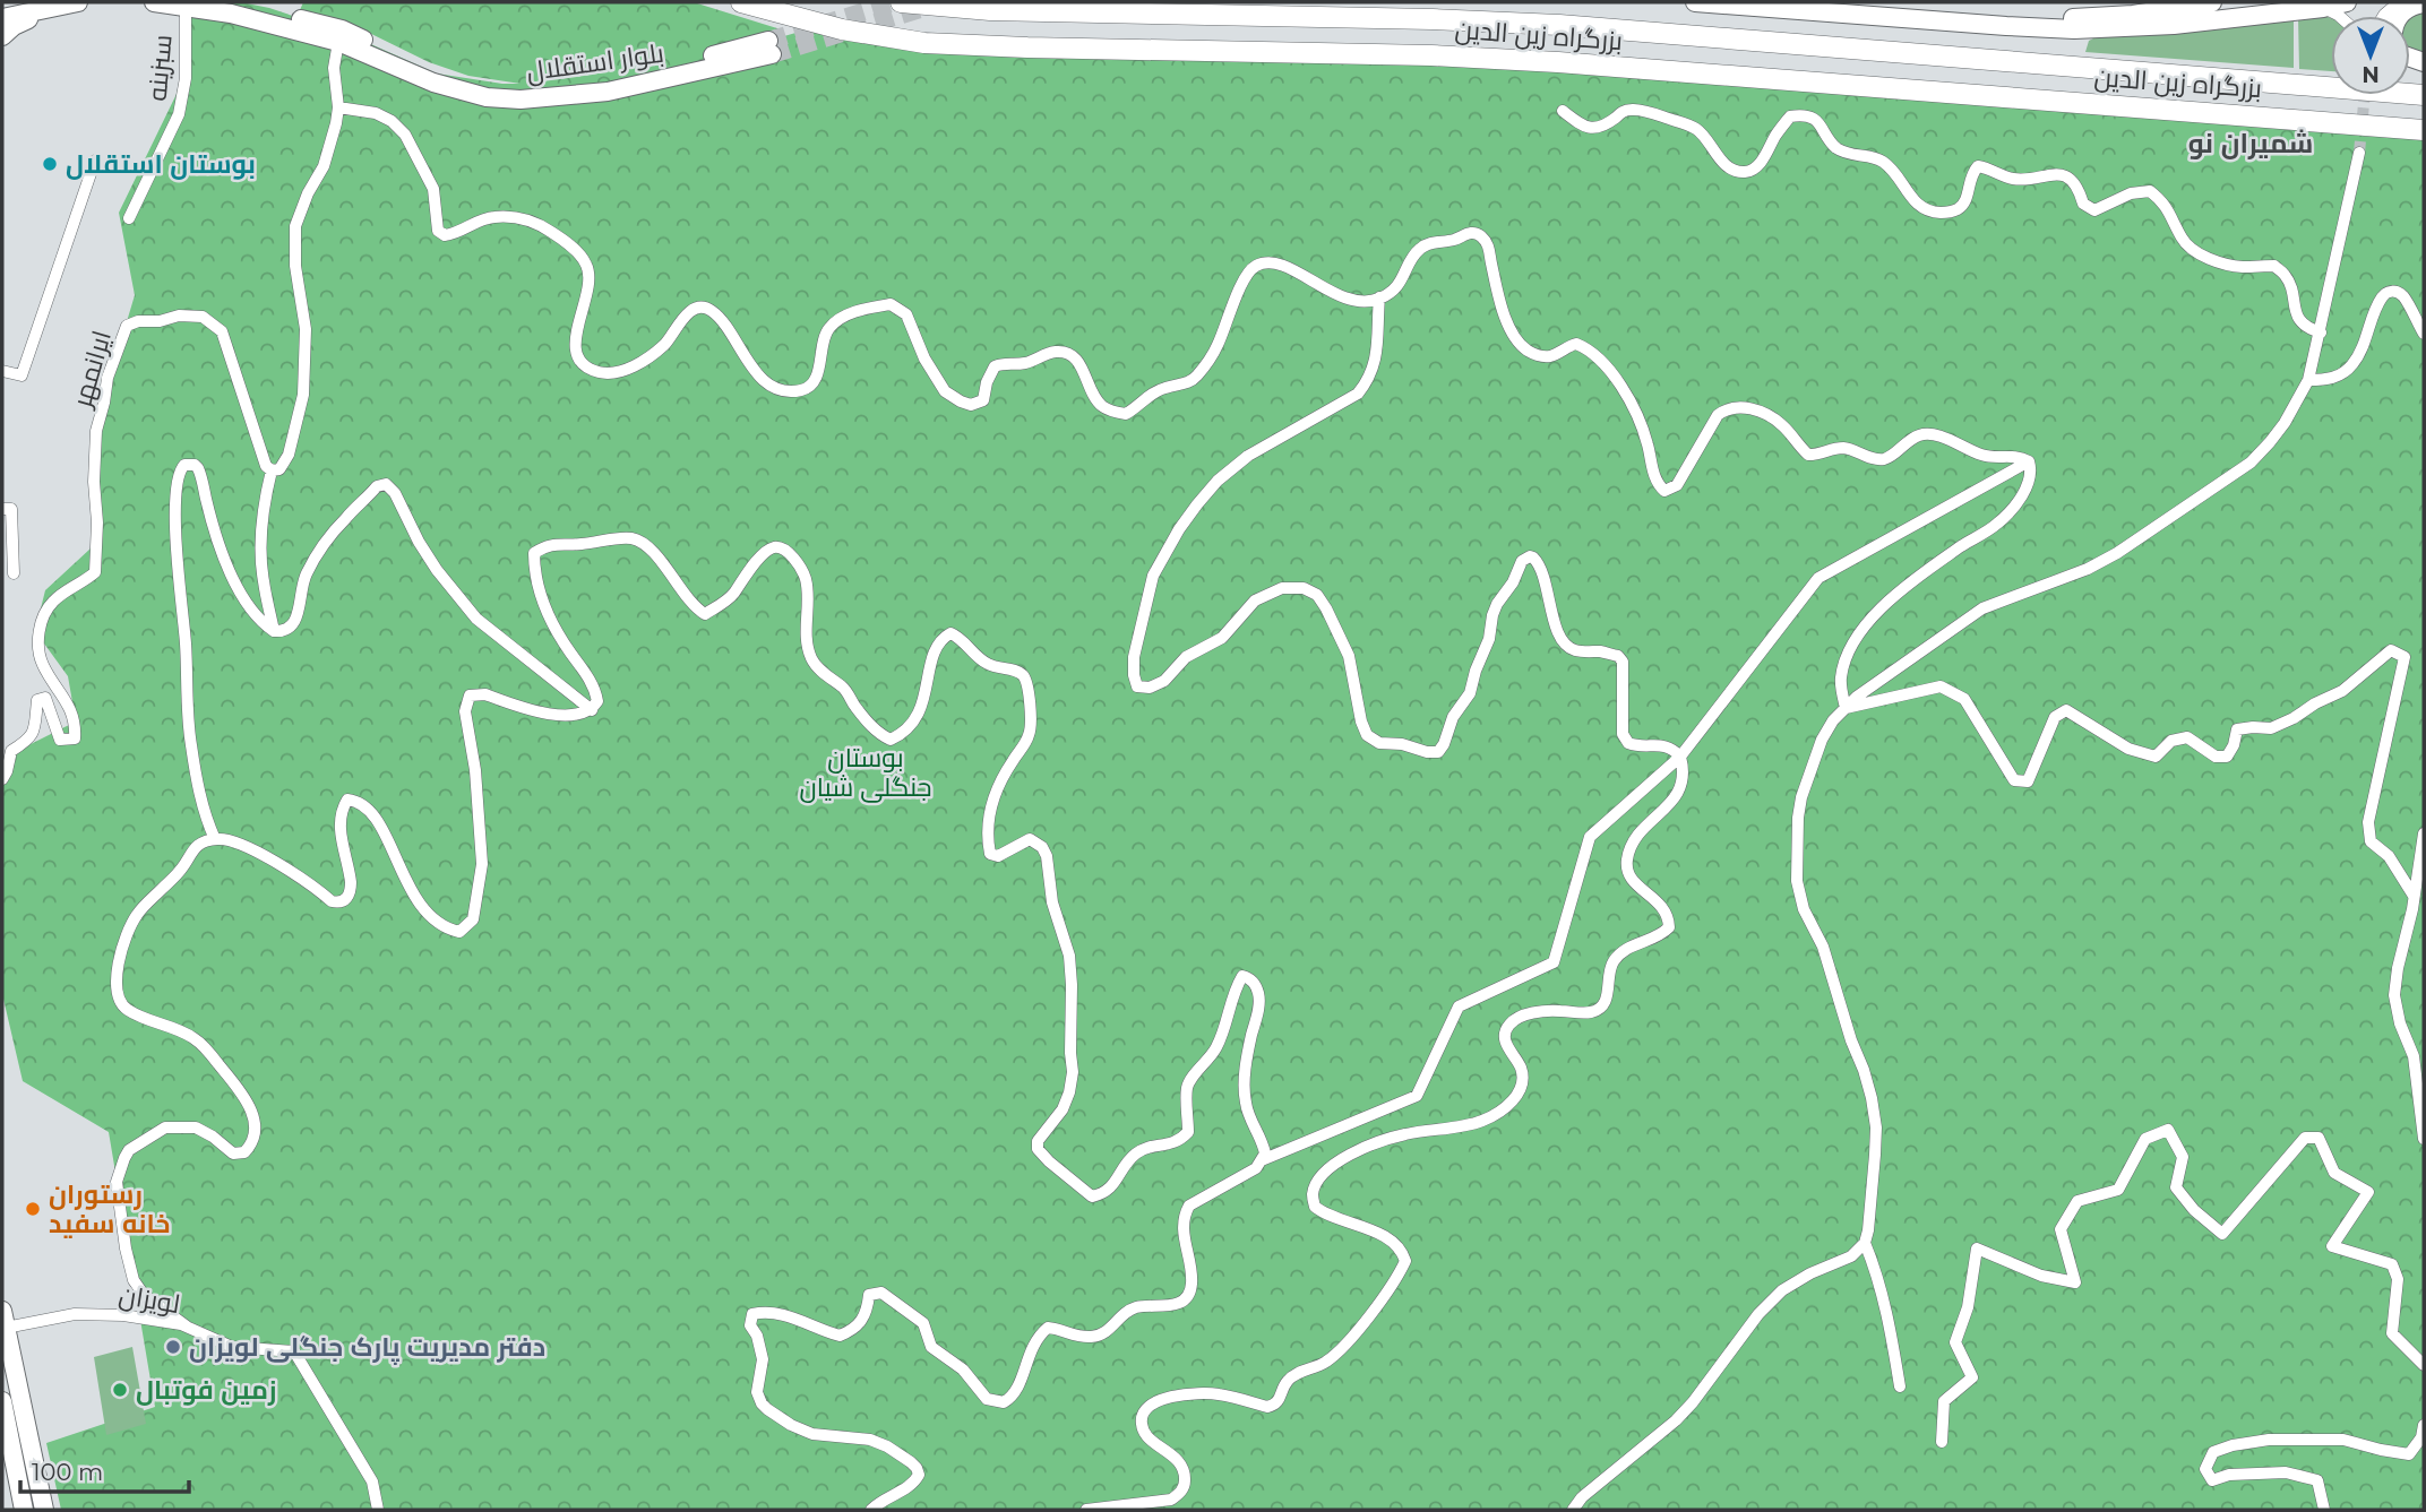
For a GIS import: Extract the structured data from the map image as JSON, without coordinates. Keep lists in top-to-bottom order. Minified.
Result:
{"streets":{"highway":["بزرگراه زین الدین"],"main road":["بلوار استقلال"],"street":["سبزینه","ایرانمهر","لویزان"]},"crossings":[["بلوار استقلال","سبزینه"]],"districts":["شمیران نو"],"parks":["بوستان جنگلی شیان"],"places":["بوستان استقلال","رستوران خانه سفید","دفتر مدیریت پارک جنگلی لویزان","زمین فوتبال"],"scale_bar":"100 m","north":"bottom"}
